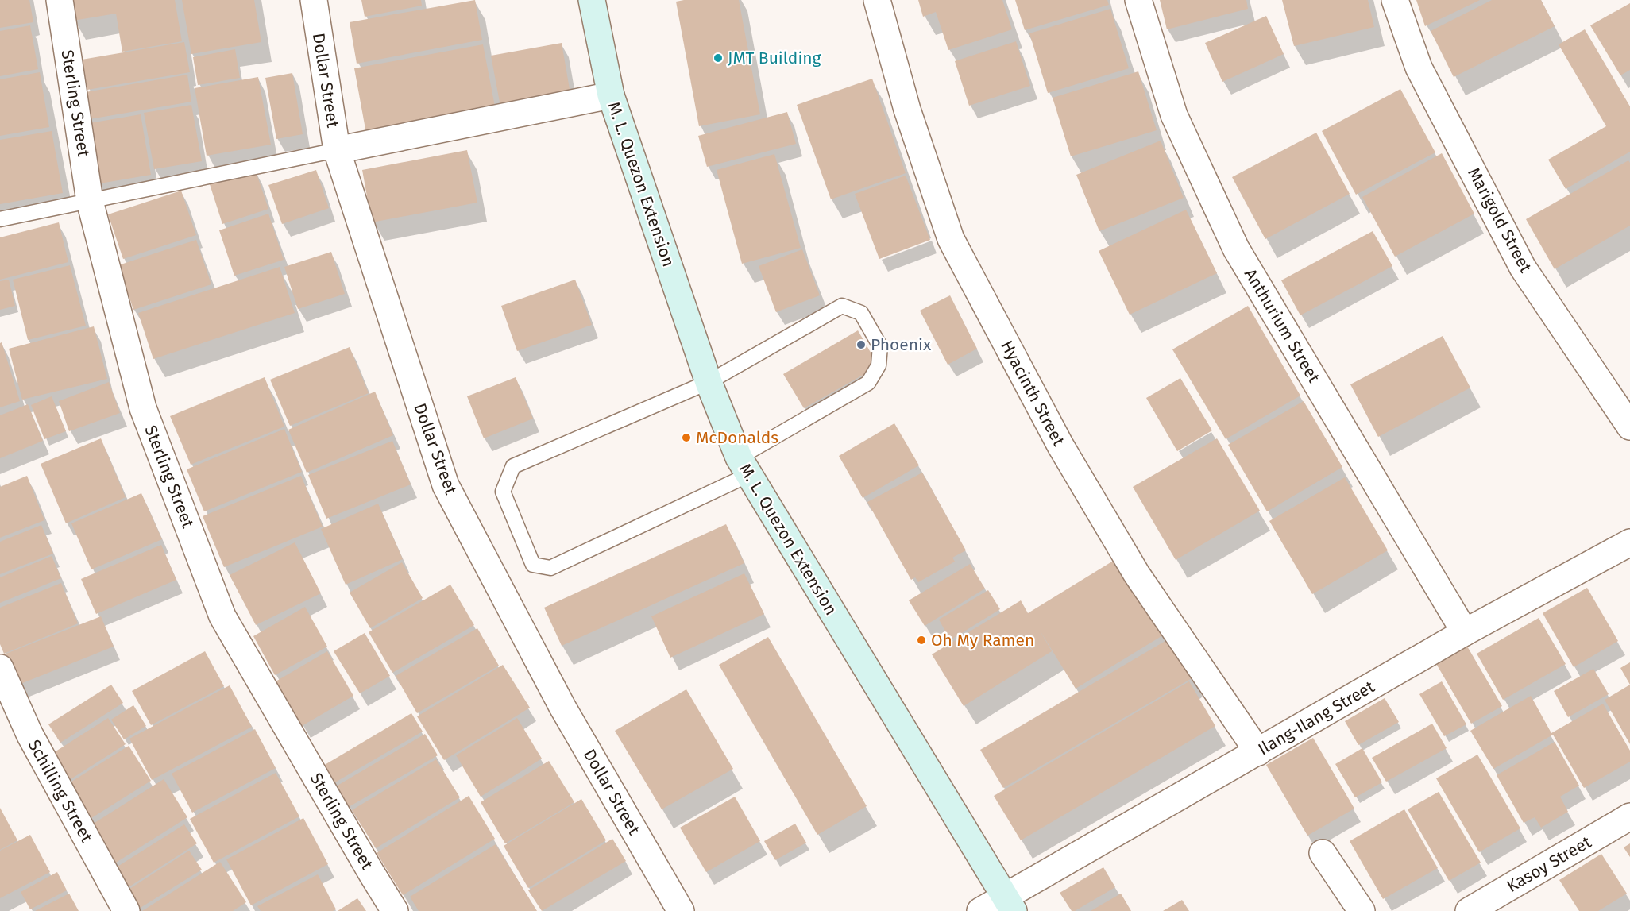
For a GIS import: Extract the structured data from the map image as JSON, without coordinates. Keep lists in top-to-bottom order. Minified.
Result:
{"streets":{"main road":["M. L. Quezon Extension"],"street":["Dollar Street","Sterling Street","Marigold Street","Anthurium Street","Hyacinth Street","Ilang-Ilang Street","Schilling Street","Kasoy Street"]},"crossings":[["M. L. Quezon Extension","Ilang-Ilang Street"],["Anthurium Street","Ilang-Ilang Street"],["Hyacinth Street","Ilang-Ilang Street"]],"places":["JMT Building","Phoenix","McDonalds","Oh My Ramen"]}
